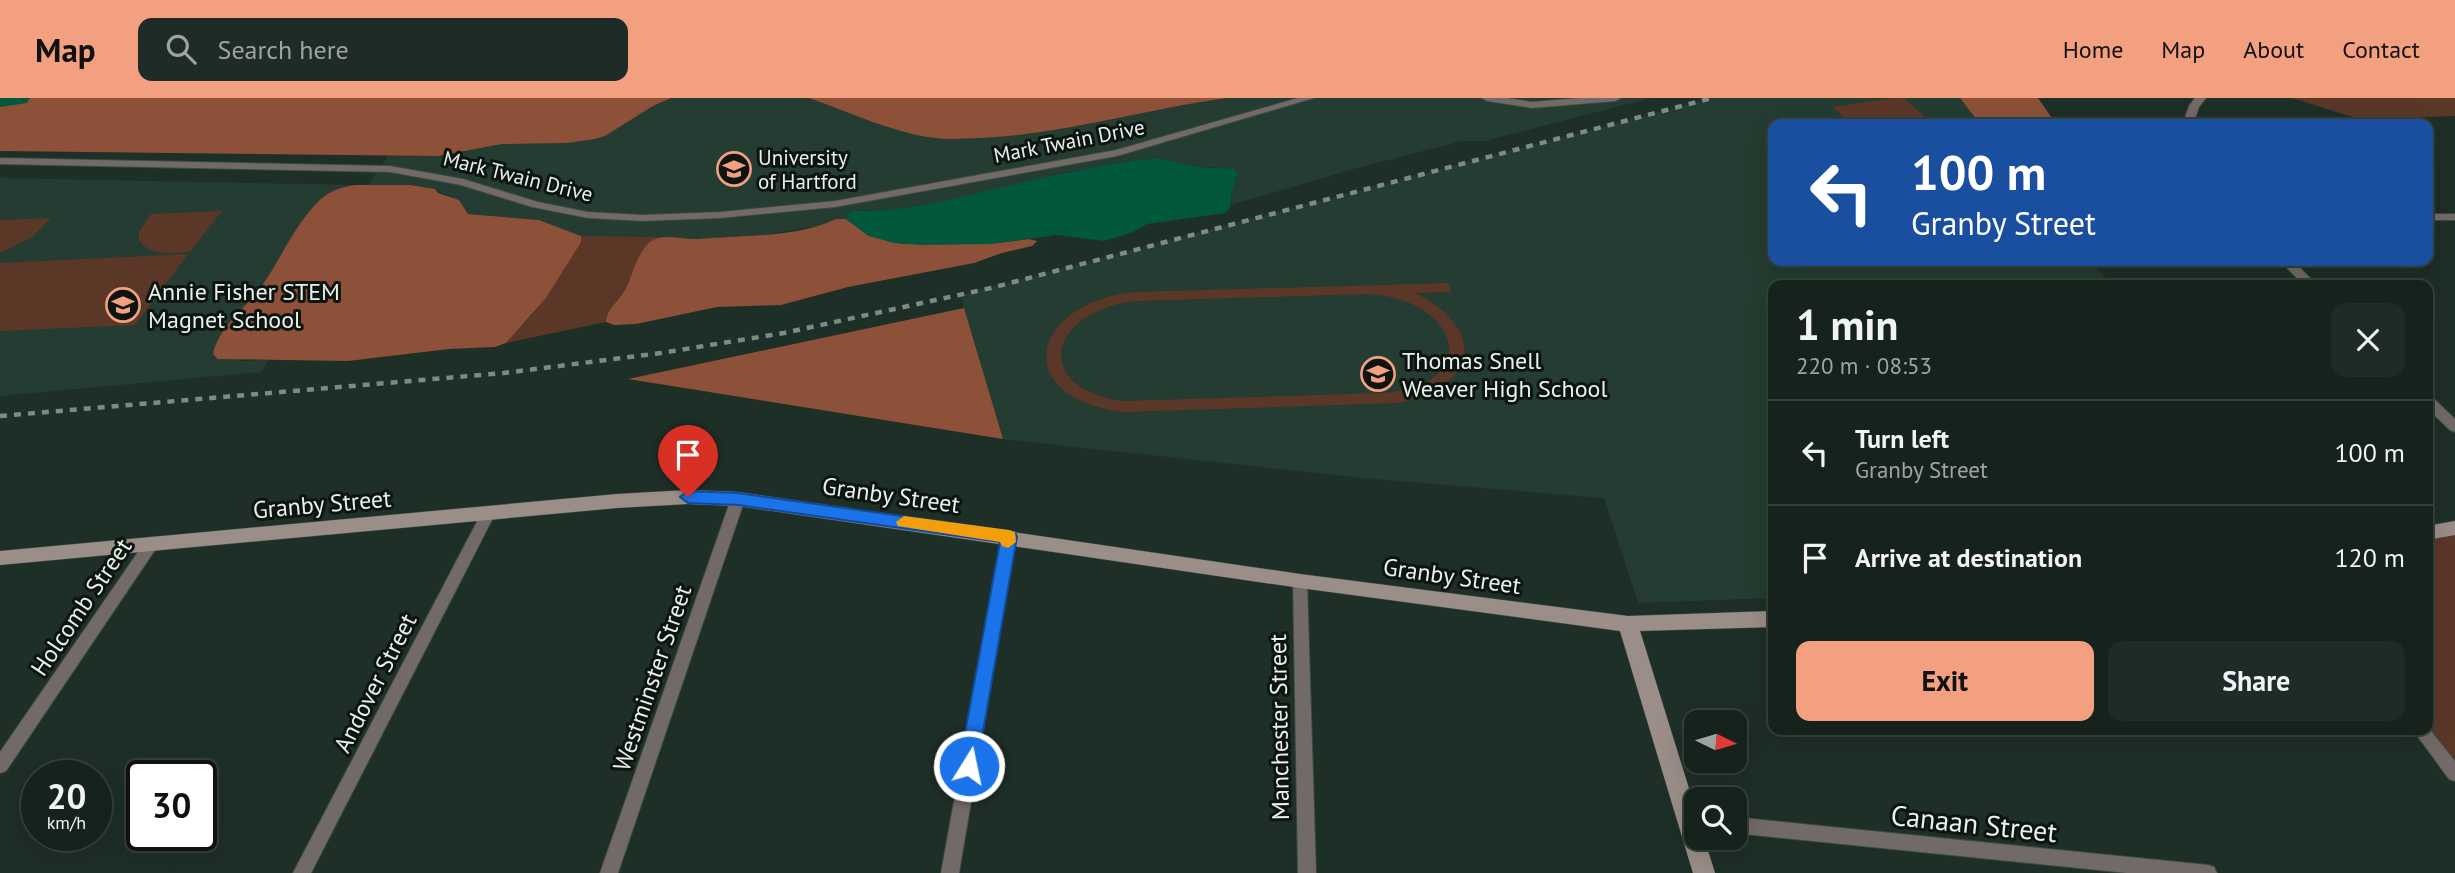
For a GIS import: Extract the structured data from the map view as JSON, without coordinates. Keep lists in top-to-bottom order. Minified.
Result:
{"streets":{"main road":["Granby Street"],"street":["Mark Twain Drive","Holcomb Street","Westminster Street","Andover Street","Manchester Street","Canaan Street"]},"crossings":[["Granby Street","Holcomb Street"],["Granby Street","Westminster Street"],["Granby Street","Andover Street"],["Granby Street","Manchester Street"]],"places":{"school or university":["University of Hartford","Annie Fisher STEM Magnet School","Thomas Snell Weaver High School"]},"north":"right","page":{"header":"Map","search":"Search here","nav":["Home","Map","About","Contact"],"turn":["100 m","Granby Street"],"heading":["1 min","220 m · 08:53"],"list":[{"name":"Turn left","note":"Granby Street","value":"100 m"},{"name":"Arrive at destination","value":"120 m"}],"buttons":["Exit","Share"],"speed":"20 km/h","limit":"30"}}
